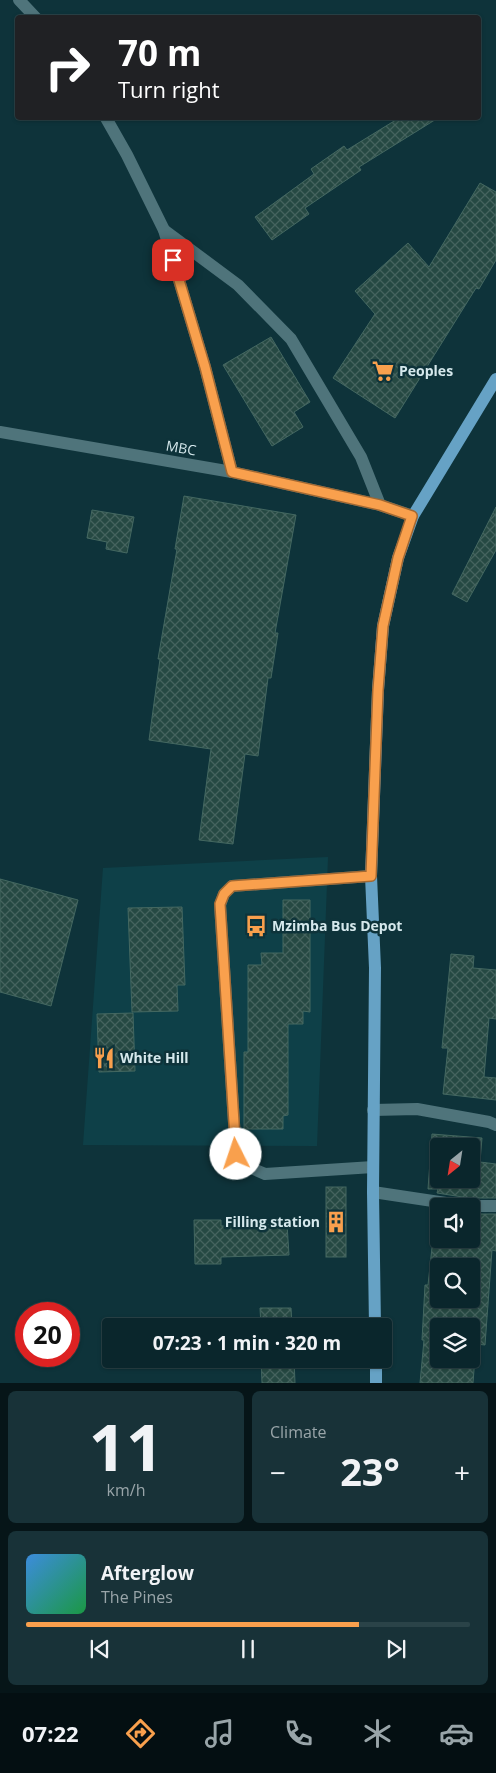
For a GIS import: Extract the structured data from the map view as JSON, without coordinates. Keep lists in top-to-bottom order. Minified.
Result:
{"streets":{"street":["MBC"]},"places":{"supermarket":["Peoples"],"bus stop":["Mzimba Bus Depot"],"restaurant":["White Hill"],"building":["Filling station"]},"north":"bottom left","page":{"turn":["70 m","Turn right"],"limit":"20","trip":"07:23 · 1 min · 320 m","tile":[["11","km/h"],"Climate"],"heat":["−","23°","+"],"song":["Afterglow","The Pines"],"tabs":"07:22"}}
